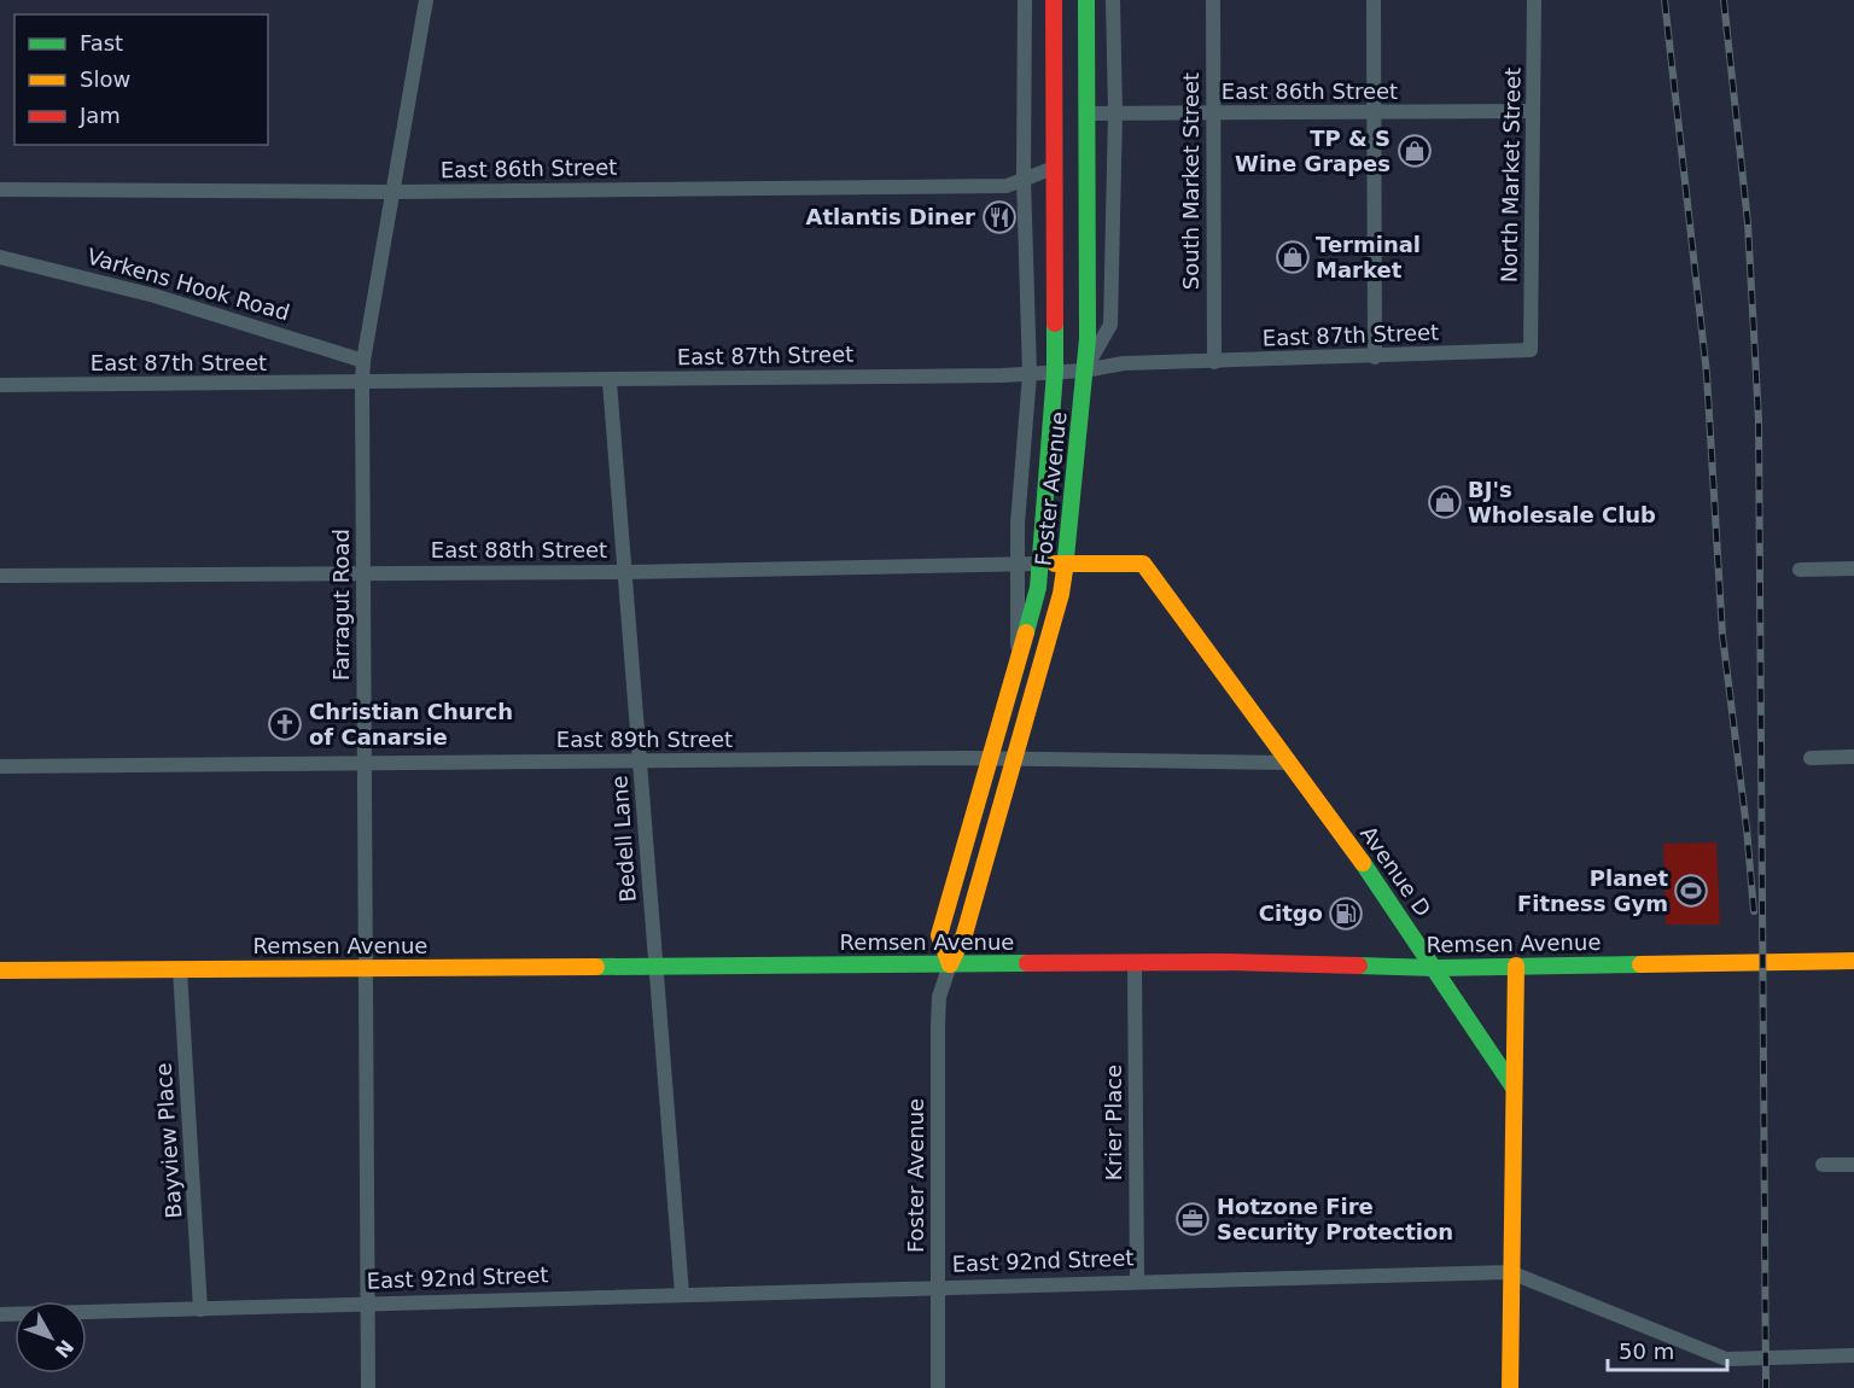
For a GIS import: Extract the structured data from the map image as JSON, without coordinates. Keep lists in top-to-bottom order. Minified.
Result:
{"streets":{"main road":["Foster Avenue","Avenue D","Remsen Avenue"],"street":["East 86th Street","North Market Street","South Market Street","Varkens Hook Road","East 87th Street","East 88th Street","Farragut Road","East 89th Street","Bedell Lane","Krier Place","Bayview Place","East 92nd Street"]},"crossings":[["East 86th Street","North Market Street"],["East 86th Street","South Market Street"],["East 86th Street","Foster Avenue"],["East 86th Street","Farragut Road"],["North Market Street","East 87th Street"],["South Market Street","East 87th Street"],["Varkens Hook Road","Farragut Road"],["East 87th Street","Foster Avenue"],["East 87th Street","Farragut Road"],["East 87th Street","Bedell Lane"],["Foster Avenue","East 88th Street"],["Foster Avenue","East 89th Street"],["Foster Avenue","Avenue D"],["Foster Avenue","Remsen Avenue"],["Foster Avenue","East 92nd Street"],["East 88th Street","Farragut Road"],["East 88th Street","Bedell Lane"],["East 88th Street","Avenue D"],["Farragut Road","East 89th Street"],["Farragut Road","Remsen Avenue"],["Farragut Road","East 92nd Street"],["East 89th Street","Bedell Lane"],["East 89th Street","Avenue D"],["Bedell Lane","Remsen Avenue"],["Bedell Lane","East 92nd Street"],["Avenue D","Remsen Avenue"],["Remsen Avenue","Krier Place"],["Remsen Avenue","Bayview Place"],["Krier Place","East 92nd Street"],["Bayview Place","East 92nd Street"]],"places":{"shop":["TP & S Wine Grapes","Terminal Market","BJ's Wholesale Club"],"restaurant":["Atlantis Diner"],"church":["Christian Church of Canarsie"],"sports":["Planet Fitness Gym"],"fuel station":["Citgo"],"office":["Hotzone Fire Security Protection"]},"legend":["Fast","Slow","Jam"],"scale_bar":"50 m","north":"bottom right"}
